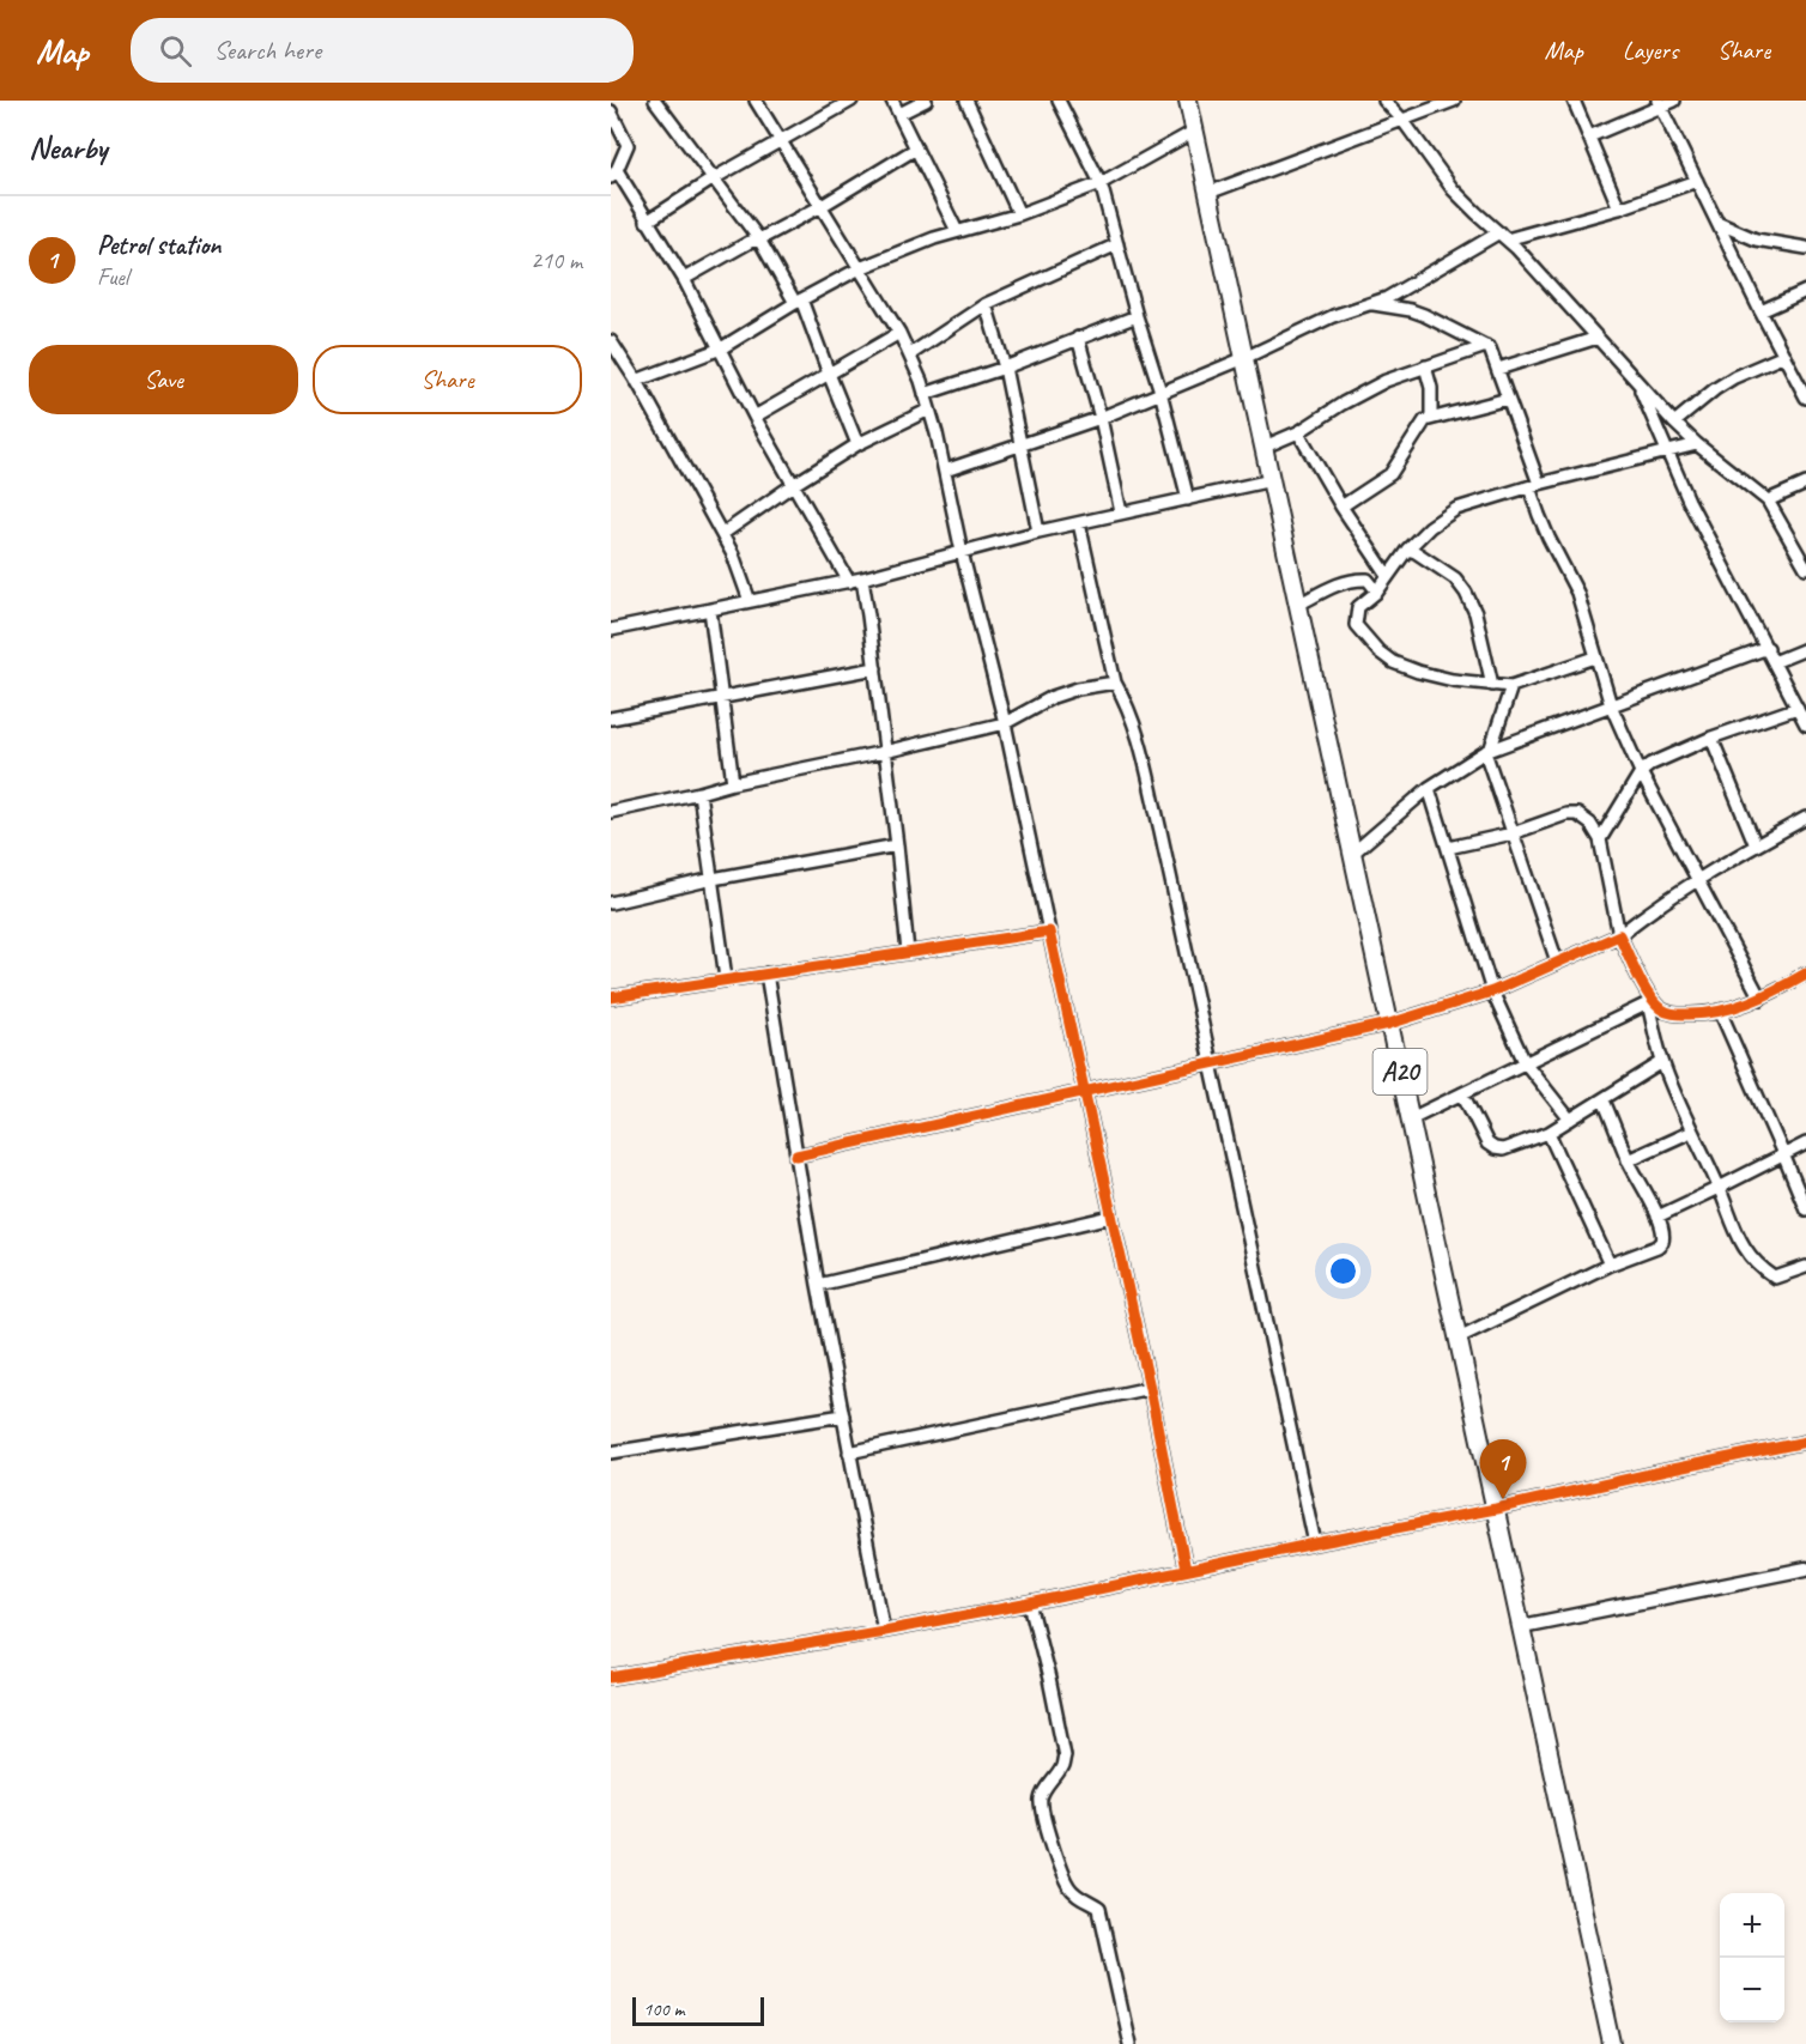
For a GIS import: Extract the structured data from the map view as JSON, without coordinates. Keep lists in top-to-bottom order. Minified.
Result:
{"streets":{"main road":["A20"]},"scale_bar":"100 m","page":{"header":"Map","search":"Search here","nav":["Map","Layers","Share"],"heading":"Nearby","list":[{"mark":"1","name":"Petrol station","note":"Fuel","value":"210 m"}],"buttons":["Save","Share"],"pins":"1","map_buttons":["+","−"],"scale":"100 m"}}
